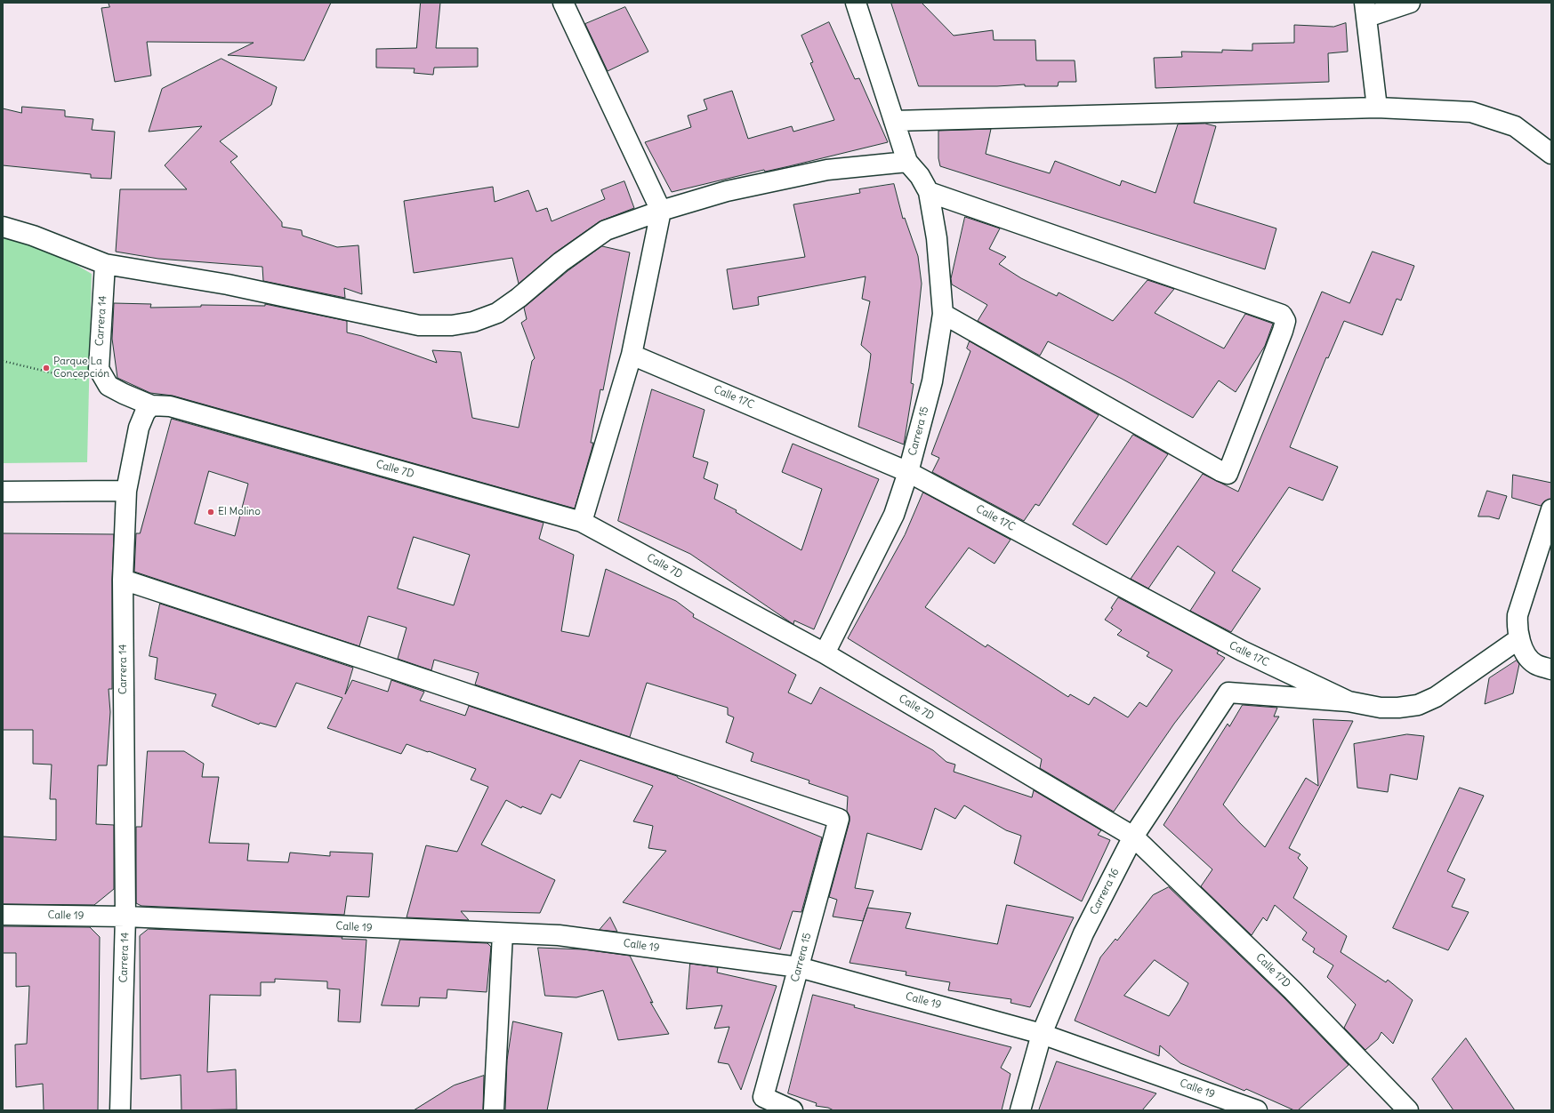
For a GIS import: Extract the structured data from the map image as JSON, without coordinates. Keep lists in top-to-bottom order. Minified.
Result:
{"streets":{"street":["Carrera 14","Calle 17C","Carrera 15","Calle 7D","Carrera 16","Calle 19","Calle 17D"]},"crossings":[["Carrera 14","Carrera 15"],["Carrera 14","Calle 7D"],["Carrera 14","Calle 19"],["Calle 17C","Carrera 15"],["Calle 17C","Carrera 16"],["Carrera 15","Calle 7D"],["Carrera 15","Calle 19"],["Calle 7D","Carrera 16"],["Calle 7D","Calle 17D"],["Carrera 16","Calle 19"],["Carrera 16","Calle 17D"]],"places":["Parque La Concepción","El Molino"]}
